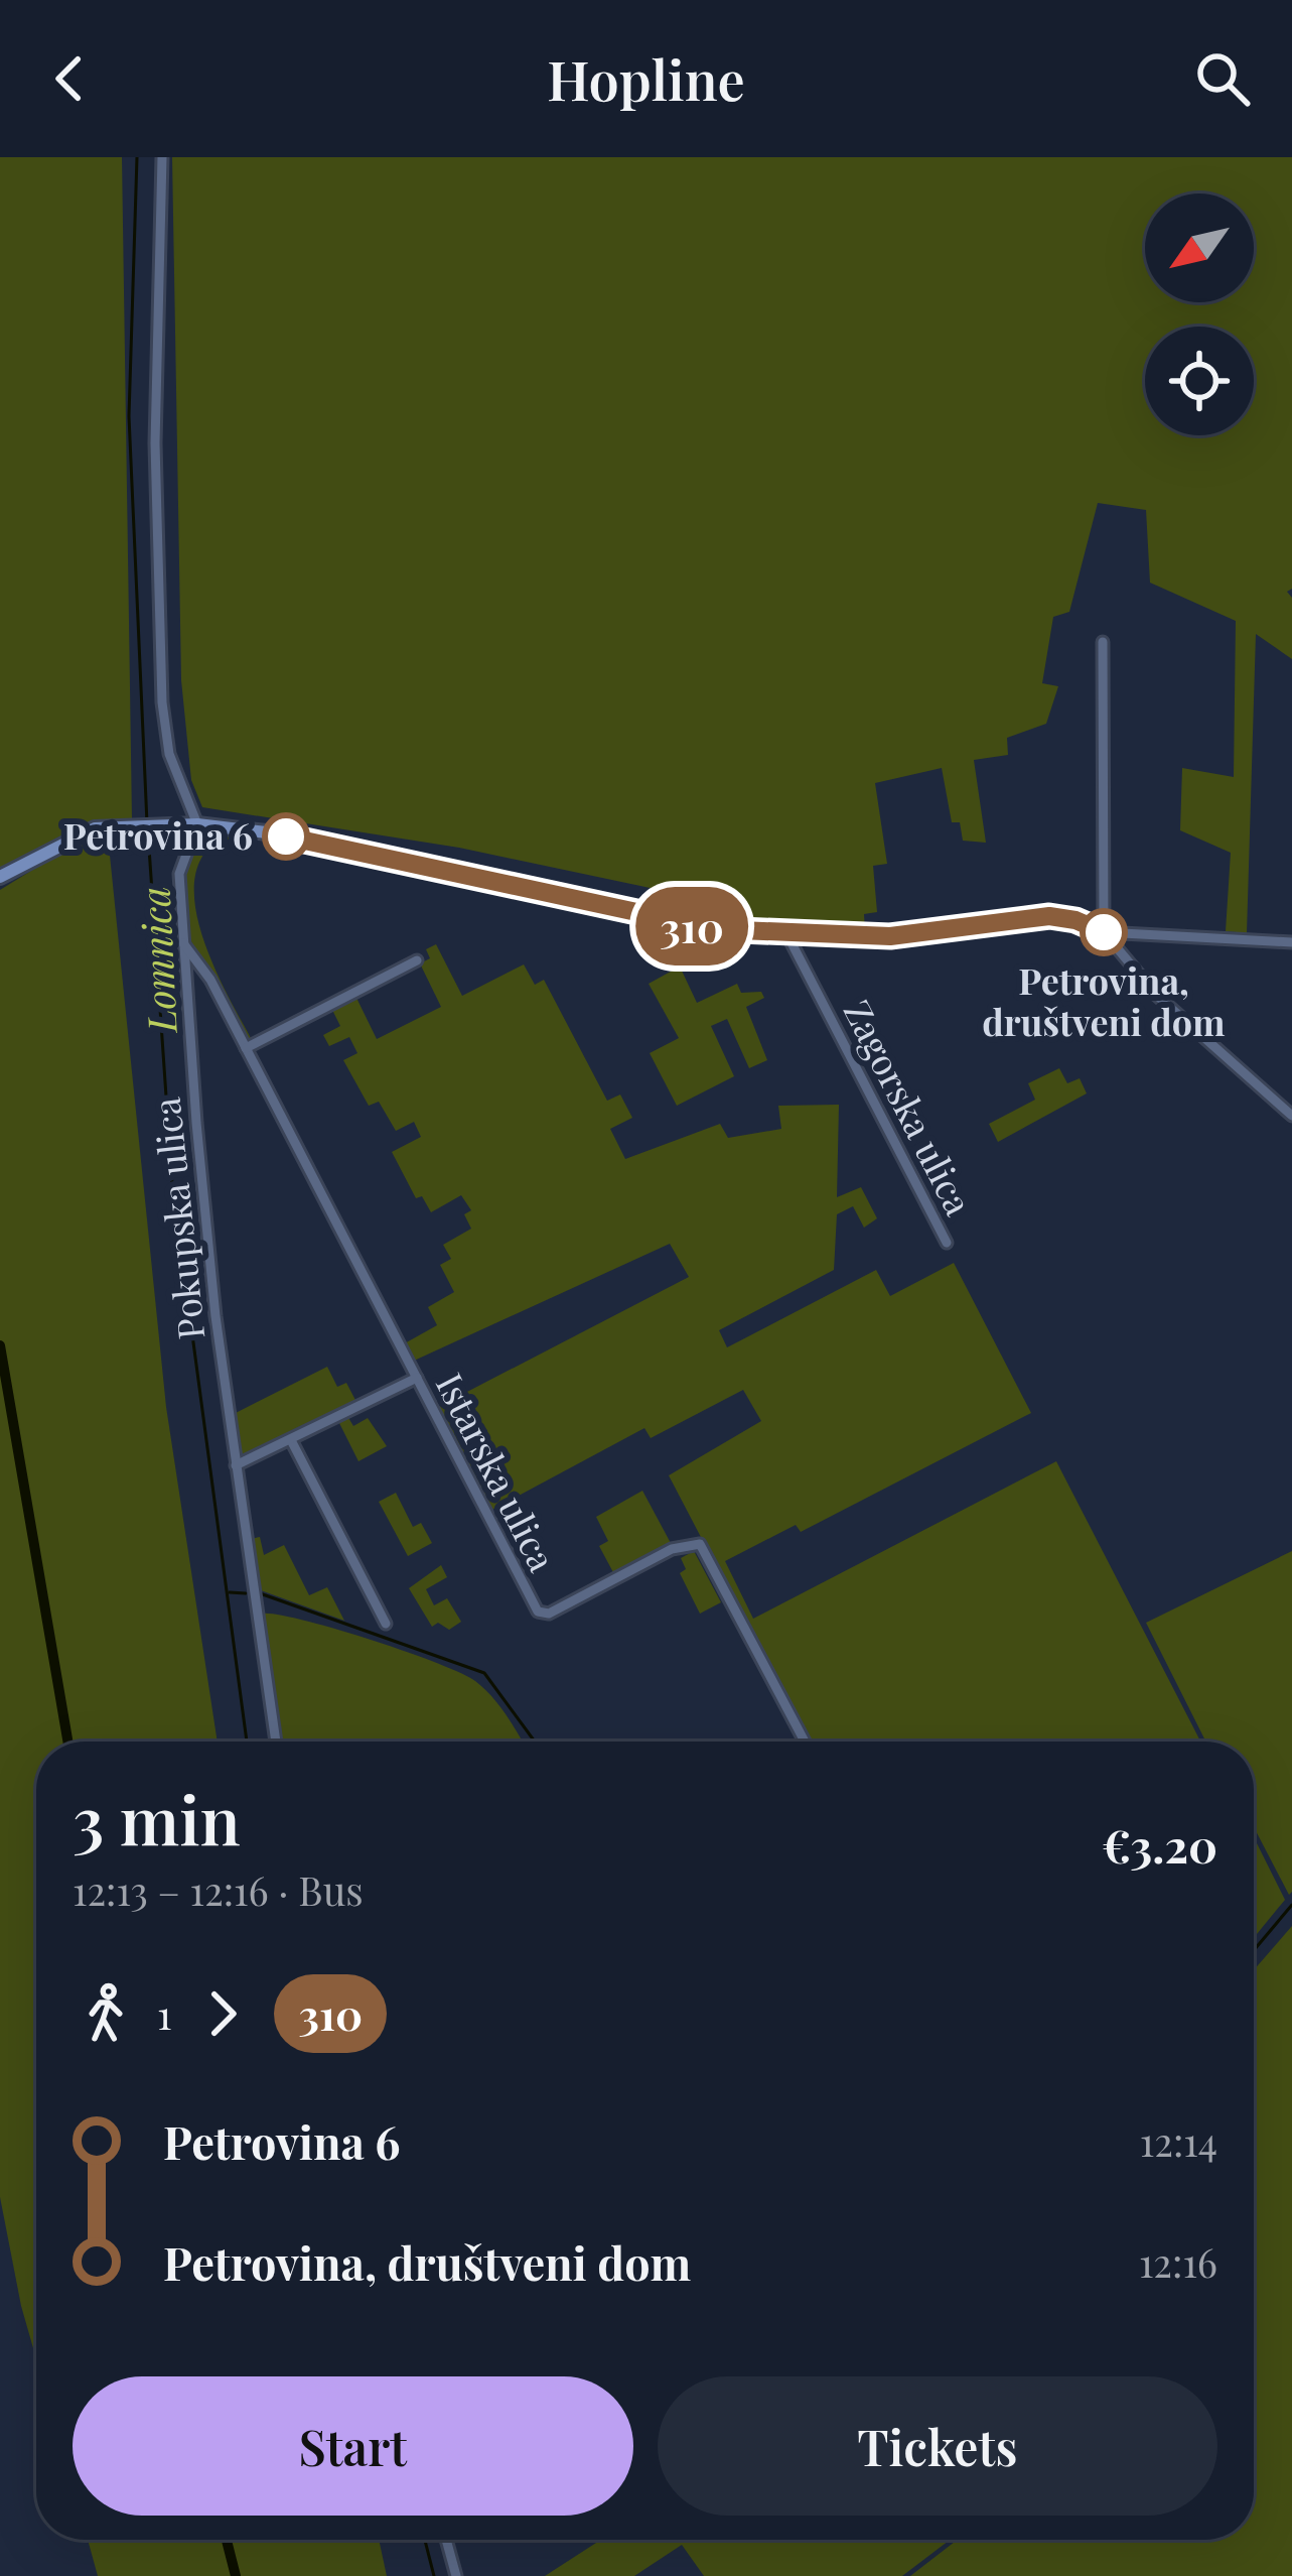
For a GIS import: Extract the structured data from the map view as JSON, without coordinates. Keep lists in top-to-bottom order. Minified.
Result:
{"streets":{"street":["Zagorska ulica","Pokupska ulica","Istarska ulica"]},"crossings":[["Pokupska ulica","Istarska ulica"]],"water":["Lomnica"],"places":["Petrovina 6","Petrovina, društveni dom"],"lines":["bus line 310"],"north":"bottom left","page":{"header":"Hopline","on_map":"310","heading":["3 min","12:13 – 12:16 · Bus","€3.20"],"legs":["1","310"],"list":[{"name":"Petrovina 6","value":"12:14"},{"name":"Petrovina, društveni dom","value":"12:16"}],"buttons":["Start","Tickets"]}}
